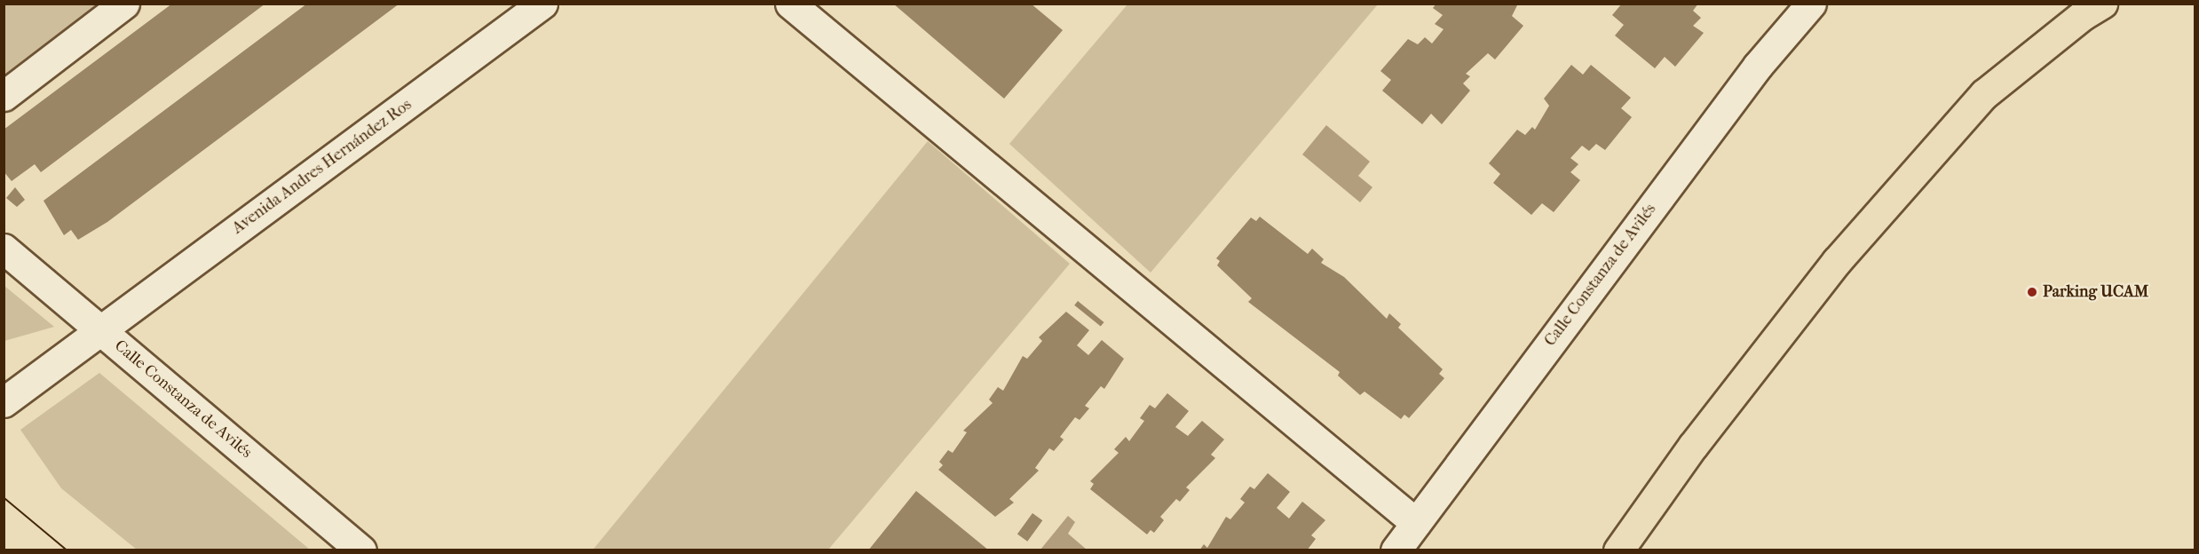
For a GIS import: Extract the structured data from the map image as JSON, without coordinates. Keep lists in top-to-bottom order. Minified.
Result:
{"streets":{"street":["Avenida Andres Hernández Ros","Calle Constanza de Avilés"]},"crossings":[["Avenida Andres Hernández Ros","Calle Constanza de Avilés"]],"places":["Parking UCAM"]}
